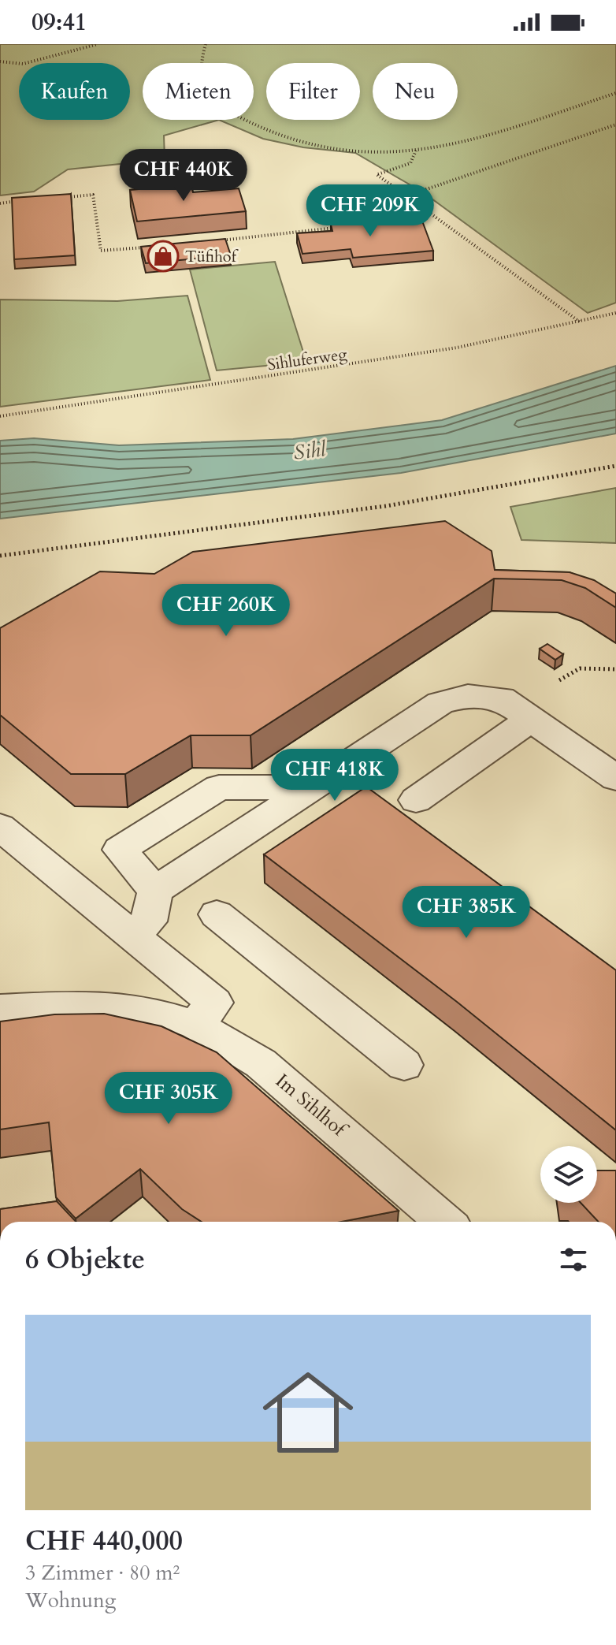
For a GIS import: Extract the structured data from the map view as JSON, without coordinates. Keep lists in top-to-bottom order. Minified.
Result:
{"streets":{"street":["Im Sihlhof"],"path":["Sihluferweg"]},"water":["Sihl"],"places":{"shop":["Tüfihof"]},"page":{"status":"09:41","chip":["Kaufen","Mieten","Filter","Neu"],"price":["CHF 440K","CHF 209K","CHF 260K","CHF 418K","CHF 385K","CHF 305K"],"heading":"6 Objekte","list":[{"name":"CHF 440,000","note":"3 Zimmer · 80 m² · Wohnung"}]}}
